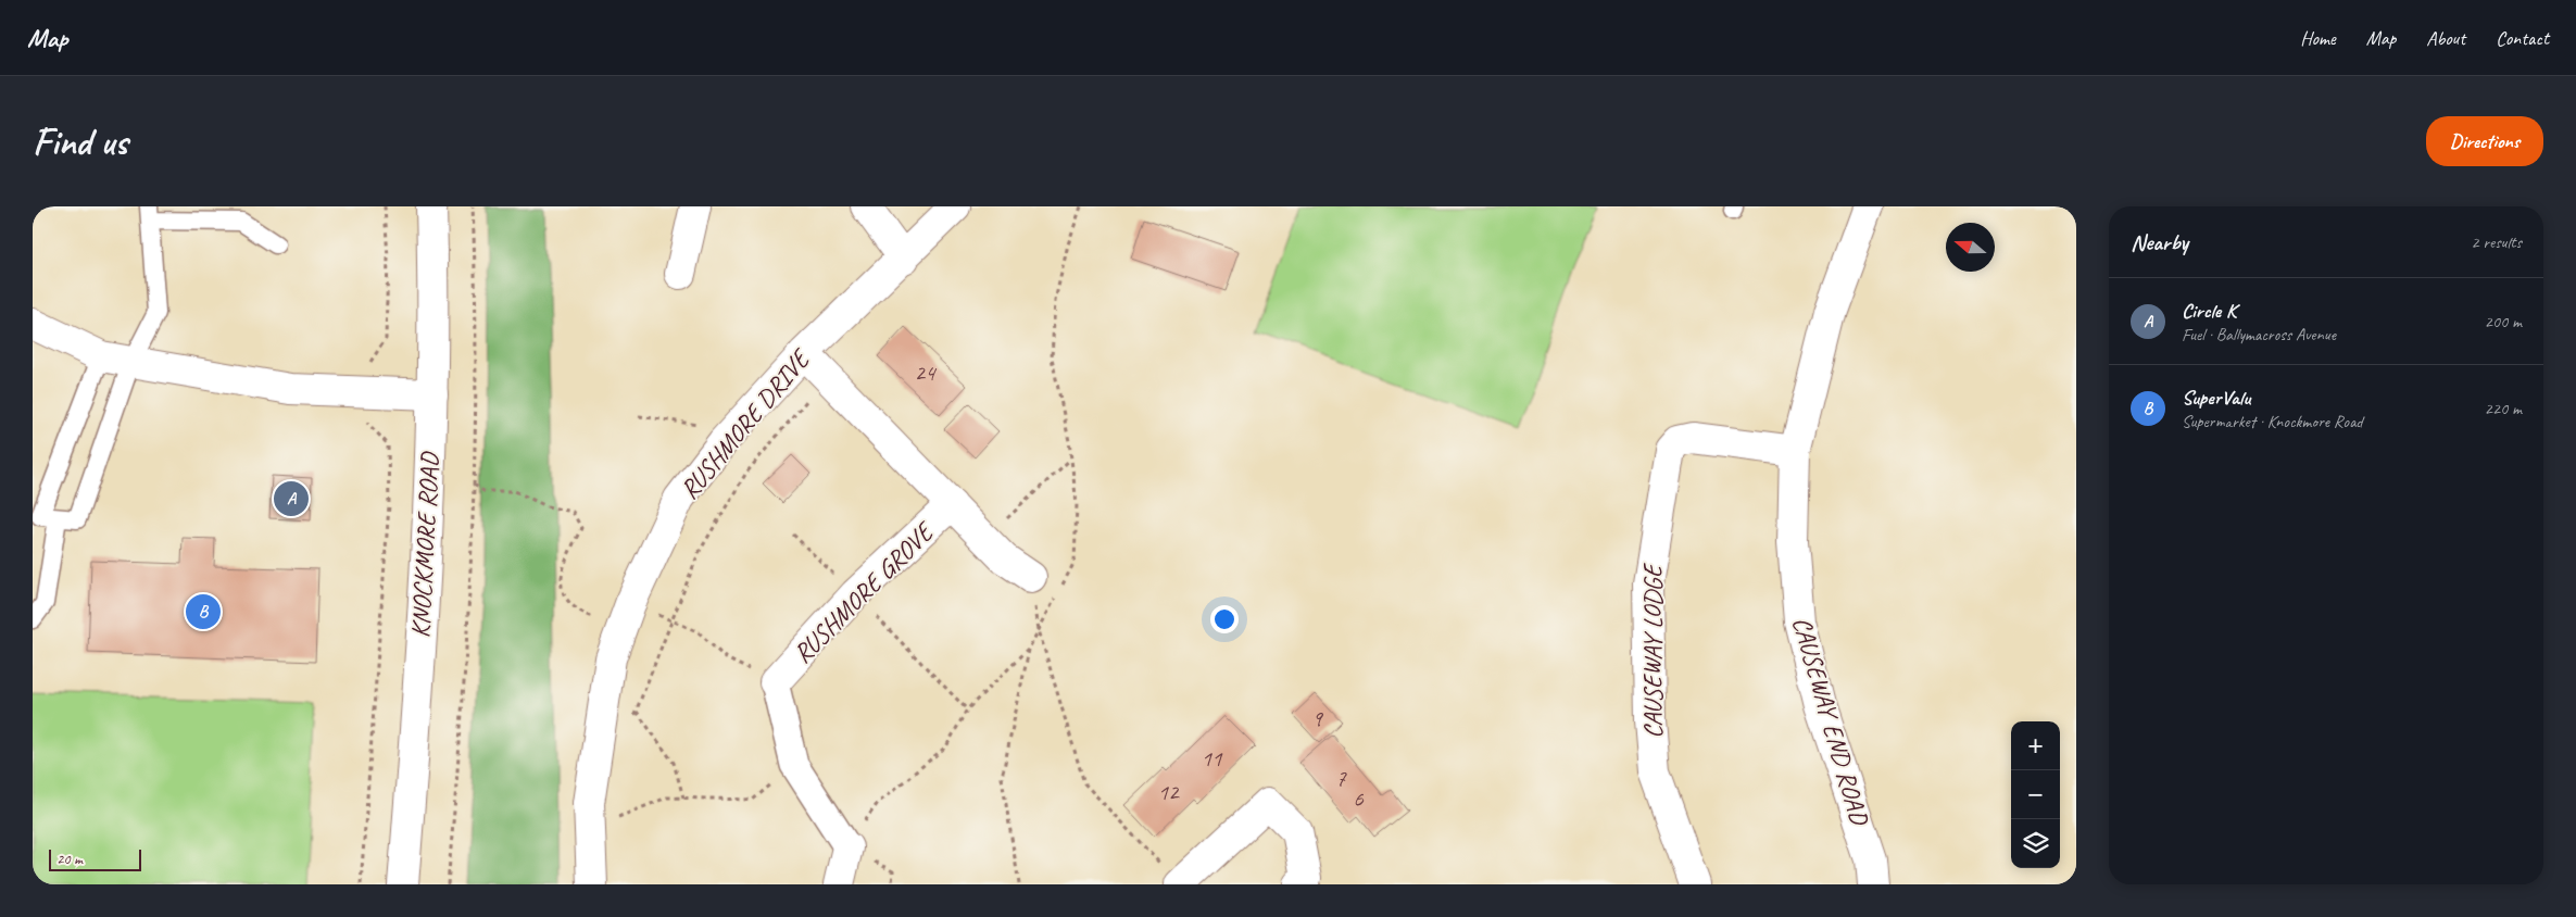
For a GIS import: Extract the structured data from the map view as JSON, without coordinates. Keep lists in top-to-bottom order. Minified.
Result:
{"streets":{"street":["RUSHMORE DRIVE","KNOCKMORE ROAD","RUSHMORE GROVE","CAUSEWAY LODGE","CAUSEWAY END ROAD"]},"crossings":[["RUSHMORE DRIVE","RUSHMORE GROVE"],["CAUSEWAY LODGE","CAUSEWAY END ROAD"]],"house_numbers":["24","9","11","7","12","6"],"scale_bar":"20 m","north":"left","page":{"header":"Map","nav":["Home","Map","About","Contact"],"buttons":"Directions","title":"Find us","heading":["Nearby","2 results"],"list":[{"mark":"A","name":"Circle K","note":"Fuel · Ballymacross Avenue","value":"200 m"},{"mark":"B","name":"SuperValu","note":"Supermarket · Knockmore Road","value":"220 m"}],"pins":["A","B"],"map_buttons":["+","−"],"scale":"20 m"}}
